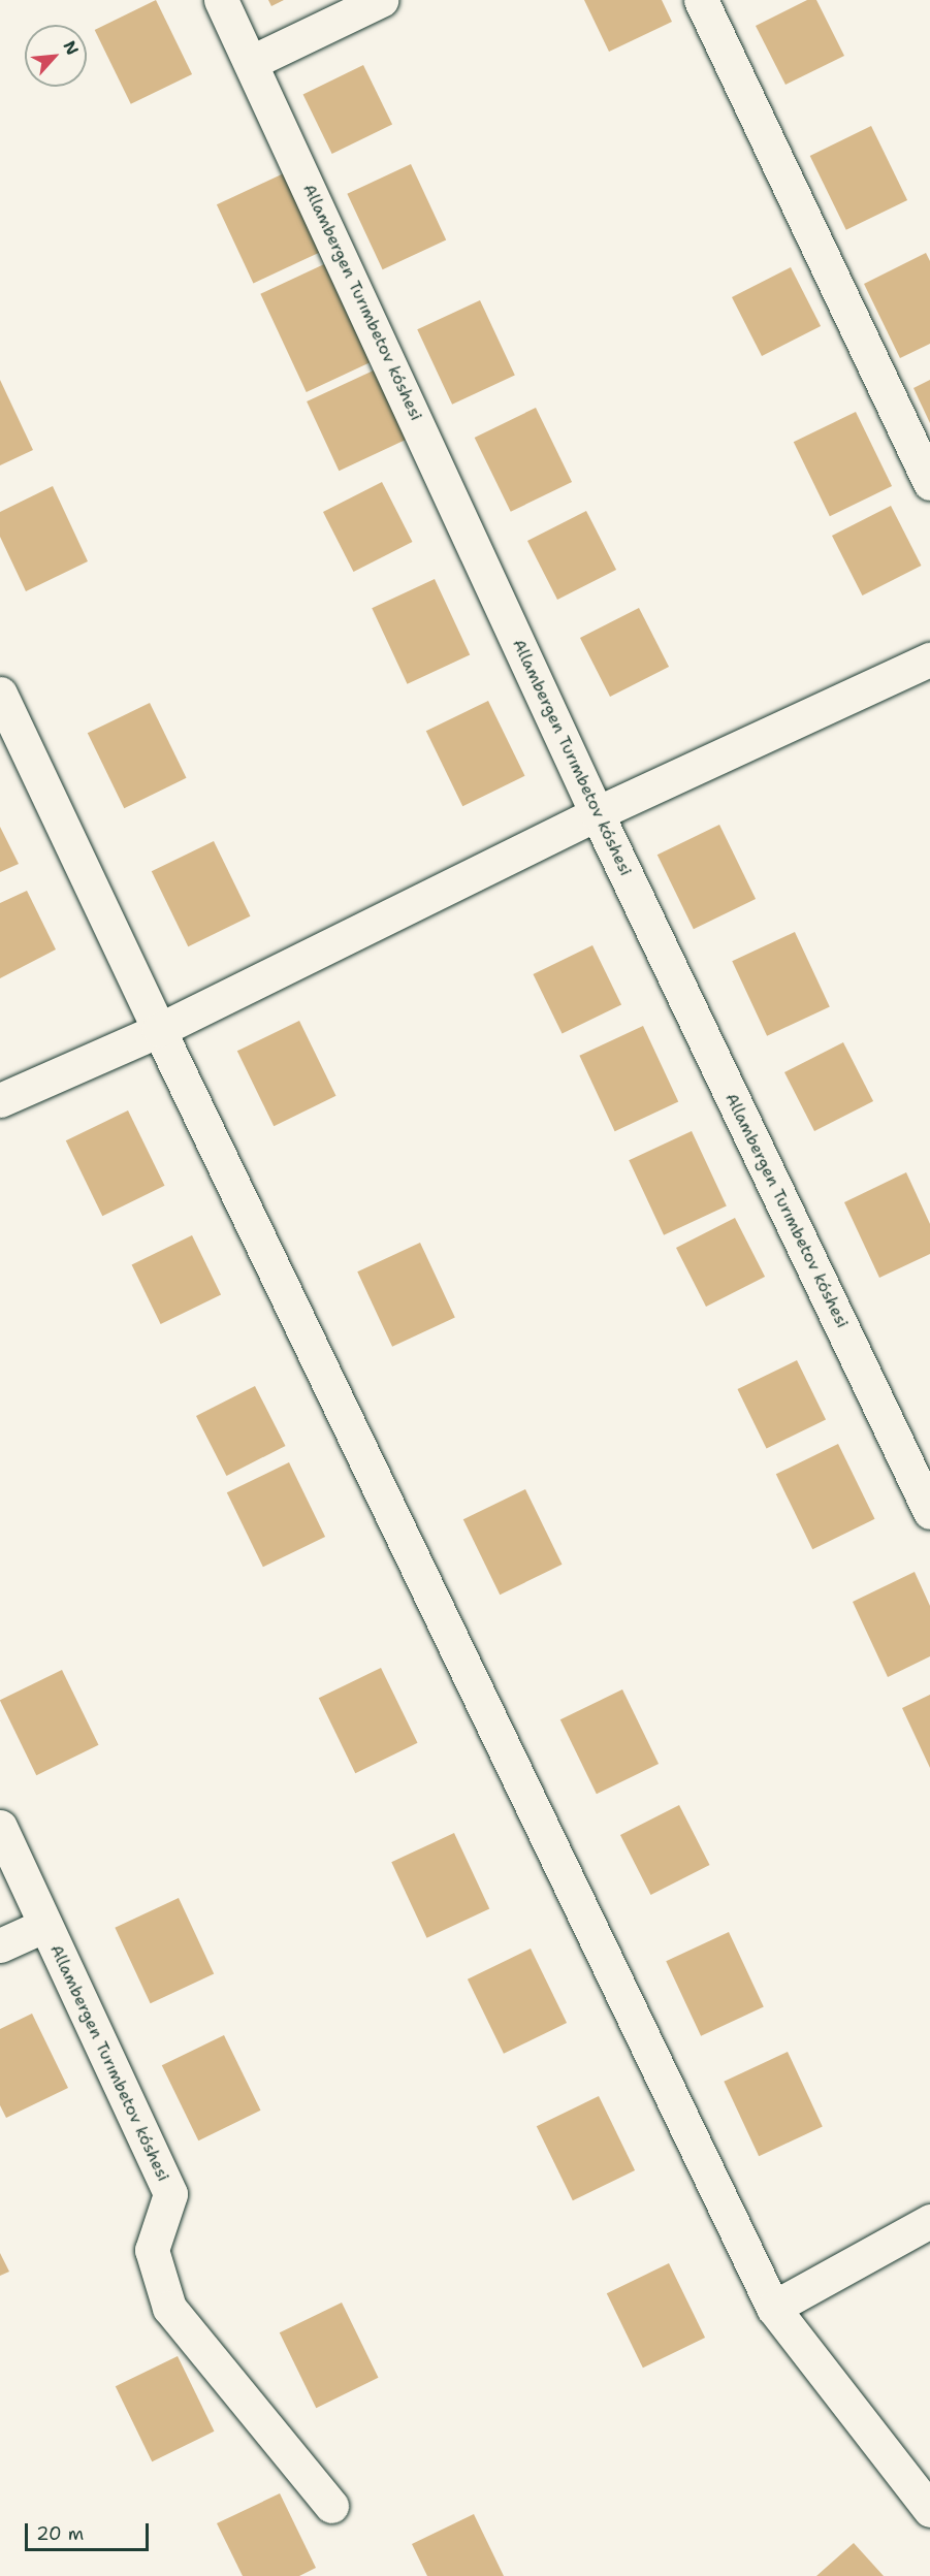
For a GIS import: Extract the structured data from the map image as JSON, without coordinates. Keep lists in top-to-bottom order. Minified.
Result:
{"streets":{"street":["Allambergen Turımbetov kóshesi"]},"scale_bar":"20 m","north":"top right"}
